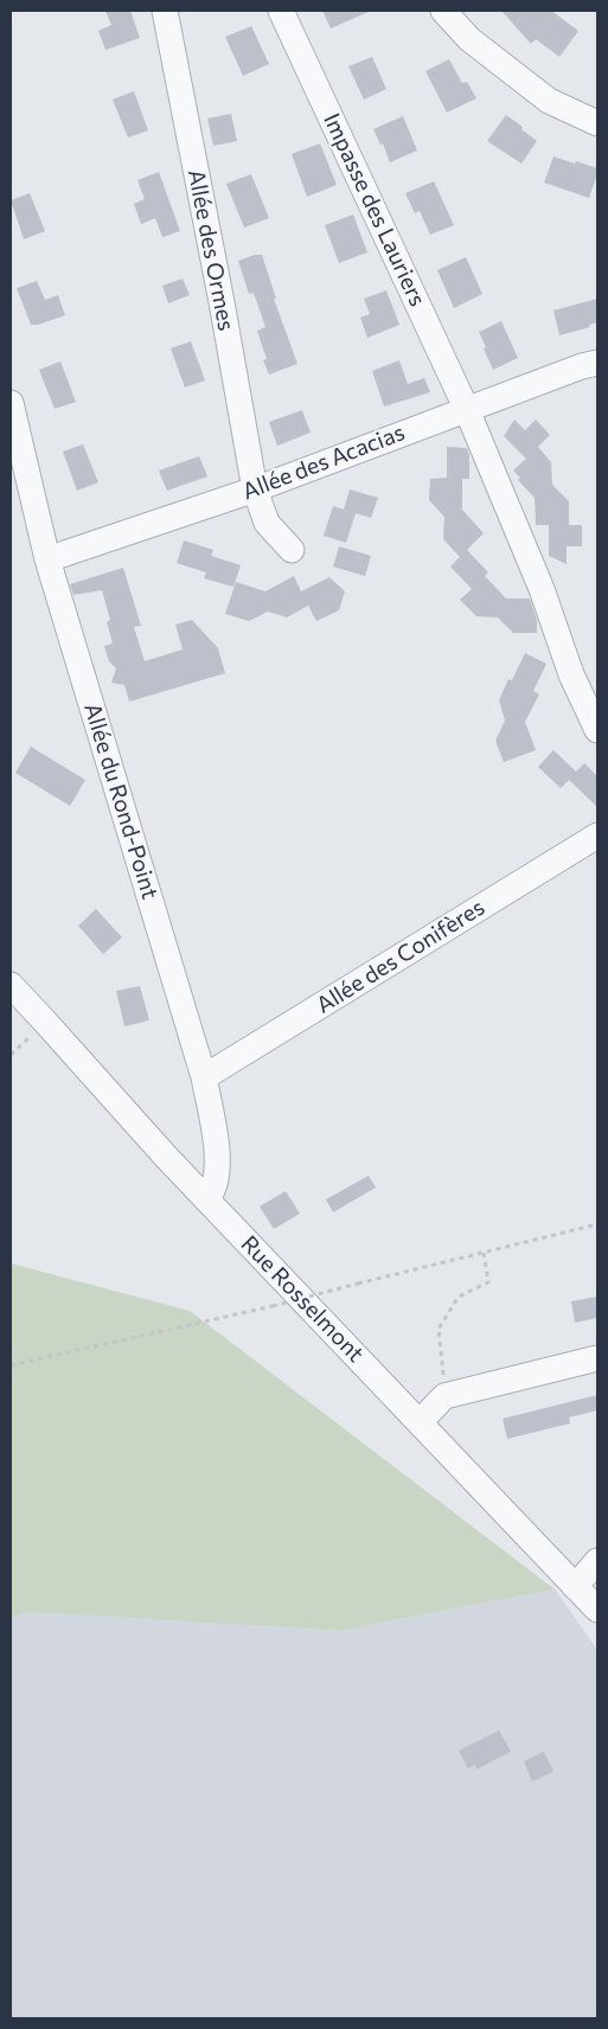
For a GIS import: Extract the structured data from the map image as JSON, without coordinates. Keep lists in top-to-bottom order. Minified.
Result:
{"streets":{"street":["Impasse des Lauriers","Allée des Ormes","Allée des Acacias","Allée du Rond-Point","Allée des Conifères","Rue Rosselmont"]},"crossings":[["Impasse des Lauriers","Allée des Acacias"],["Allée des Ormes","Allée des Acacias"],["Allée des Acacias","Allée du Rond-Point"],["Allée du Rond-Point","Allée des Conifères"],["Allée du Rond-Point","Rue Rosselmont"]]}
